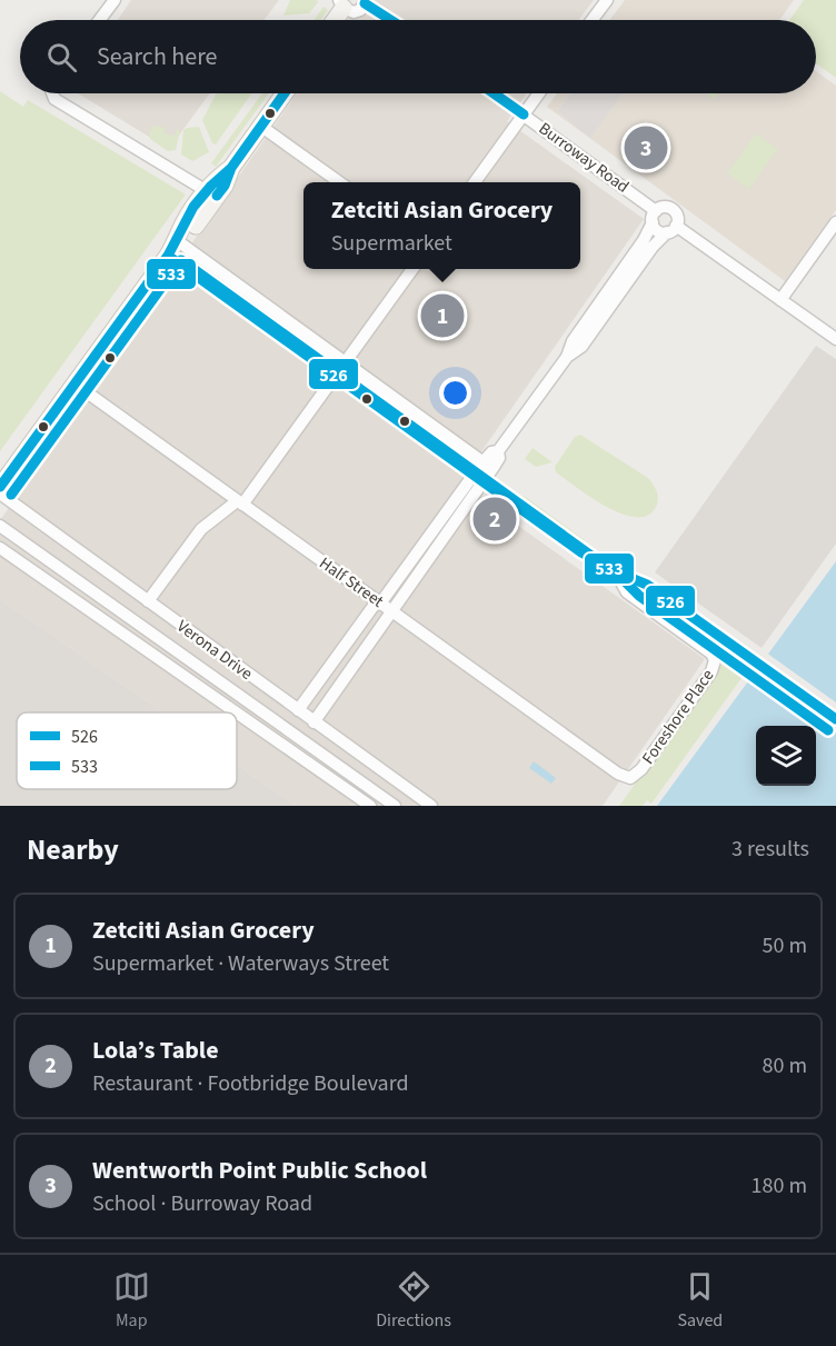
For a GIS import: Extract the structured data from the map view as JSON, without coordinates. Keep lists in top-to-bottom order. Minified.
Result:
{"streets":{"street":["Burroway Road","Half Street","Verona Drive","Foreshore Place"]},"crossings":[["Half Street","Foreshore Place"]],"lines":["transit line 526","transit line 533"],"legend":["526","533"],"page":{"search":"Search here","pins":["3","1","2"],"popup":["Zetciti Asian Grocery","Supermarket"],"heading":["Nearby","3 results"],"list":[{"mark":"1","name":"Zetciti Asian Grocery","note":"Supermarket · Waterways Street","value":"50 m"},{"mark":"2","name":"Lola’s Table","note":"Restaurant · Footbridge Boulevard","value":"80 m"},{"mark":"3","name":"Wentworth Point Public School","note":"School · Burroway Road","value":"180 m"}],"nav":["Map","Directions","Saved"]}}
